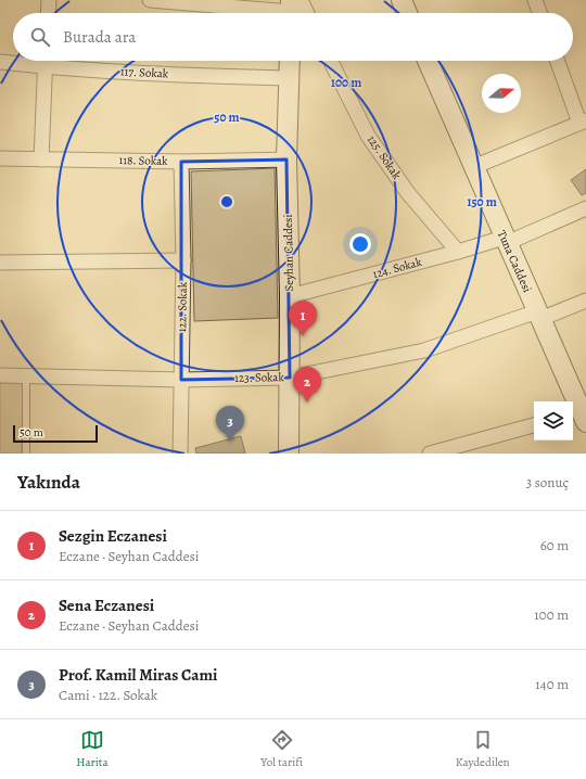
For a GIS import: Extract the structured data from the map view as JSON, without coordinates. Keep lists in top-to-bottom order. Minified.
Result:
{"streets":{"main road":["Seyhan Caddesi","Tuna Caddesi"],"street":["117. Sokak","125. Sokak","118. Sokak","124. Sokak","122. Sokak","123. Sokak"]},"crossings":[["117. Sokak","Seyhan Caddesi"],["125. Sokak","124. Sokak"],["118. Sokak","Seyhan Caddesi"],["118. Sokak","122. Sokak"],["Seyhan Caddesi","124. Sokak"],["Seyhan Caddesi","123. Sokak"],["Tuna Caddesi","124. Sokak"],["Tuna Caddesi","123. Sokak"],["122. Sokak","123. Sokak"]],"scale_bar":"50 m","north":"right","page":{"search":"Burada ara","pins":["1","2","3"],"scale":"50 m","heading":["Yakında","3 sonuç"],"list":[{"mark":"1","name":"Sezgin Eczanesi","note":"Eczane · Seyhan Caddesi","value":"60 m"},{"mark":"2","name":"Sena Eczanesi","note":"Eczane · Seyhan Caddesi","value":"100 m"},{"mark":"3","name":"Prof. Kamil Miras Cami","note":"Cami · 122. Sokak","value":"140 m"}],"nav":["Harita","Yol tarifi","Kaydedilen"]},"rings":["100 m","50 m","150 m"]}
